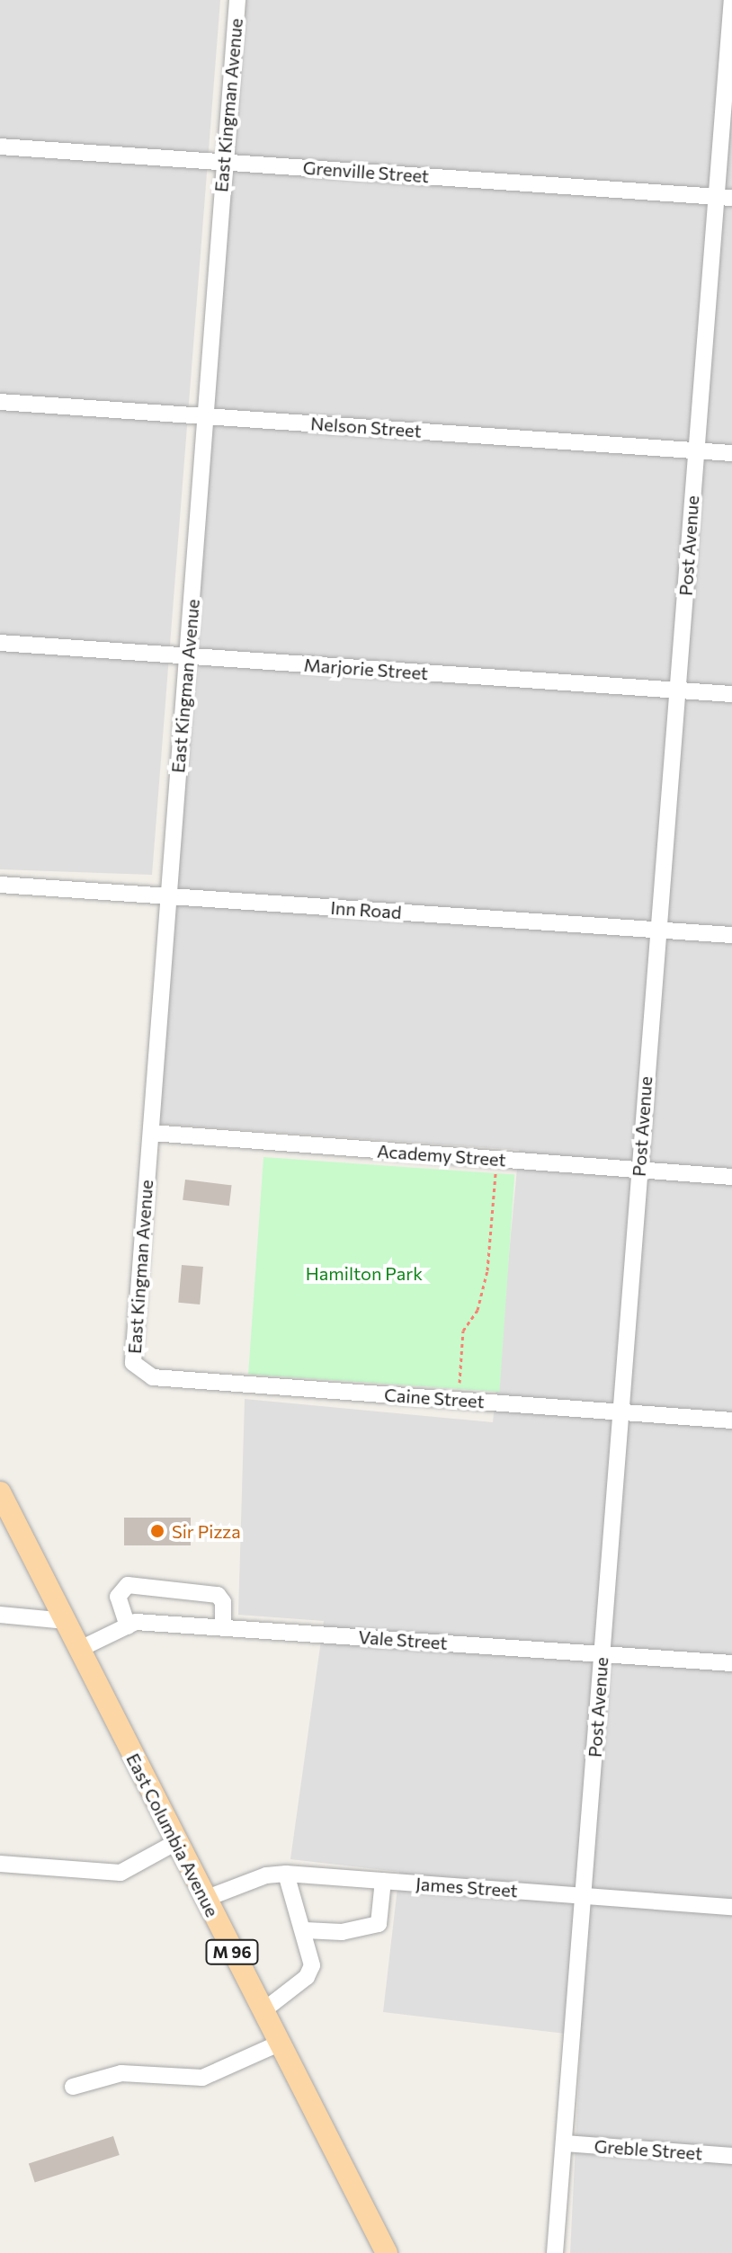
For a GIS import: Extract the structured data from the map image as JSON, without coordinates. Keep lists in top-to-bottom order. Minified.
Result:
{"streets":{"main road":["East Columbia Avenue","M 96"],"street":["East Kingman Avenue","Grenville Street","Nelson Street","Post Avenue","Marjorie Street","Inn Road","Academy Street","Caine Street","Vale Street","James Street","Greble Street"]},"crossings":[["East Kingman Avenue","Grenville Street"],["East Kingman Avenue","Nelson Street"],["East Kingman Avenue","Marjorie Street"],["East Kingman Avenue","Inn Road"],["East Kingman Avenue","Academy Street"],["East Kingman Avenue","Caine Street"],["Grenville Street","Post Avenue"],["Nelson Street","Post Avenue"],["Post Avenue","Marjorie Street"],["Post Avenue","Inn Road"],["Post Avenue","Academy Street"],["Post Avenue","Caine Street"],["Post Avenue","Vale Street"],["Post Avenue","James Street"],["Post Avenue","Greble Street"],["Vale Street","East Columbia Avenue"],["East Columbia Avenue","James Street"]],"parks":["Hamilton Park"],"places":["Sir Pizza"]}
